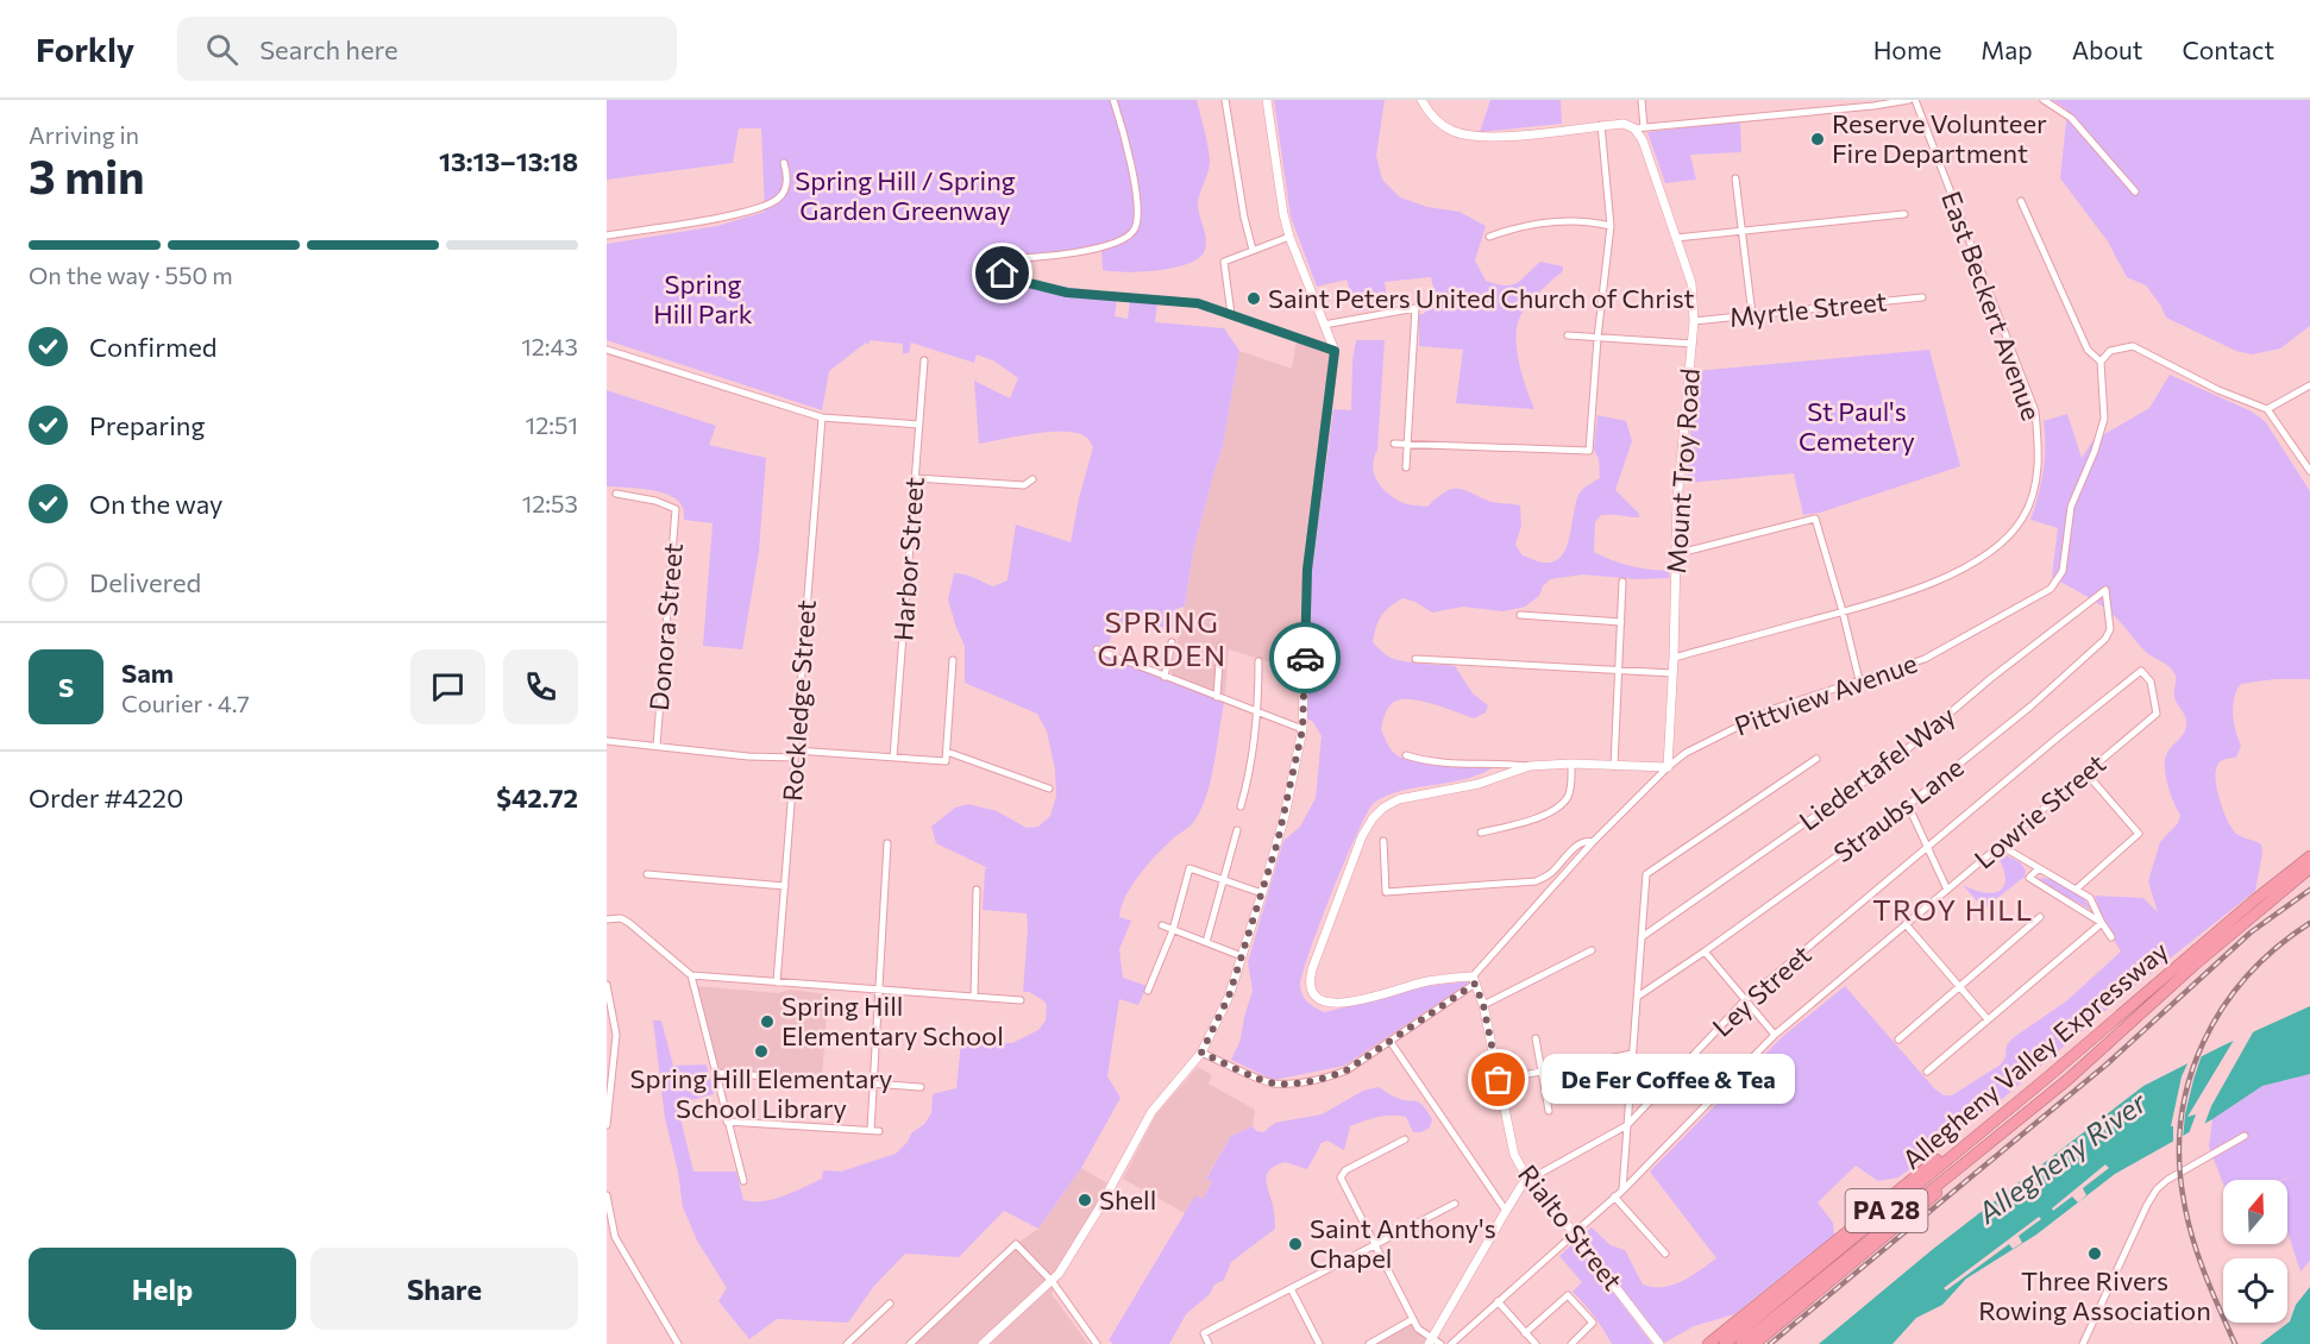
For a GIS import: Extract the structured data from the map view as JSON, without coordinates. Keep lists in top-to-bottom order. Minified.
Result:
{"streets":{"highway":["Allegheny Valley Expressway","PA 28"],"street":["East Beckert Avenue","Myrtle Street","Mount Troy Road","Harbor Street","Donora Street","Pittview Avenue","Rockledge Street","Liedertafel Way","Straubs Lane","Lowrie Street","Ley Street","Rialto Street"]},"crossings":[["East Beckert Avenue","Mount Troy Road"],["Myrtle Street","Mount Troy Road"],["Mount Troy Road","Pittview Avenue"],["Liedertafel Way","Straubs Lane"],["Lowrie Street","Ley Street"],["Ley Street","Rialto Street"]],"districts":["SPRING GARDEN","TROY HILL"],"water":["Allegheny River"],"parks":["Spring Hill / Spring Garden Greenway","Spring Hill Park","St Paul's Cemetery"],"places":["Reserve Volunteer Fire Department","Saint Peters United Church of Christ","Spring Hill Elementary School","Spring Hill Elementary School Library","De Fer Coffee & Tea","Shell","Saint Anthony's Chapel","Three Rivers Rowing Association"],"north":"top","page":{"header":"Forkly","search":"Search here","nav":["Home","Map","About","Contact"],"heading":["3 min","Arriving in","13:13–13:18"],"panel":["Sam","Courier · 4.7","Order #4220","$42.72"],"bar":"On the way · 550 m","list":[["Confirmed","12:43"],["Preparing","12:51"],["On the way","12:53"],"Delivered"],"round":"S","bubble":"De Fer Coffee & Tea","buttons":["Help","Share"]}}
